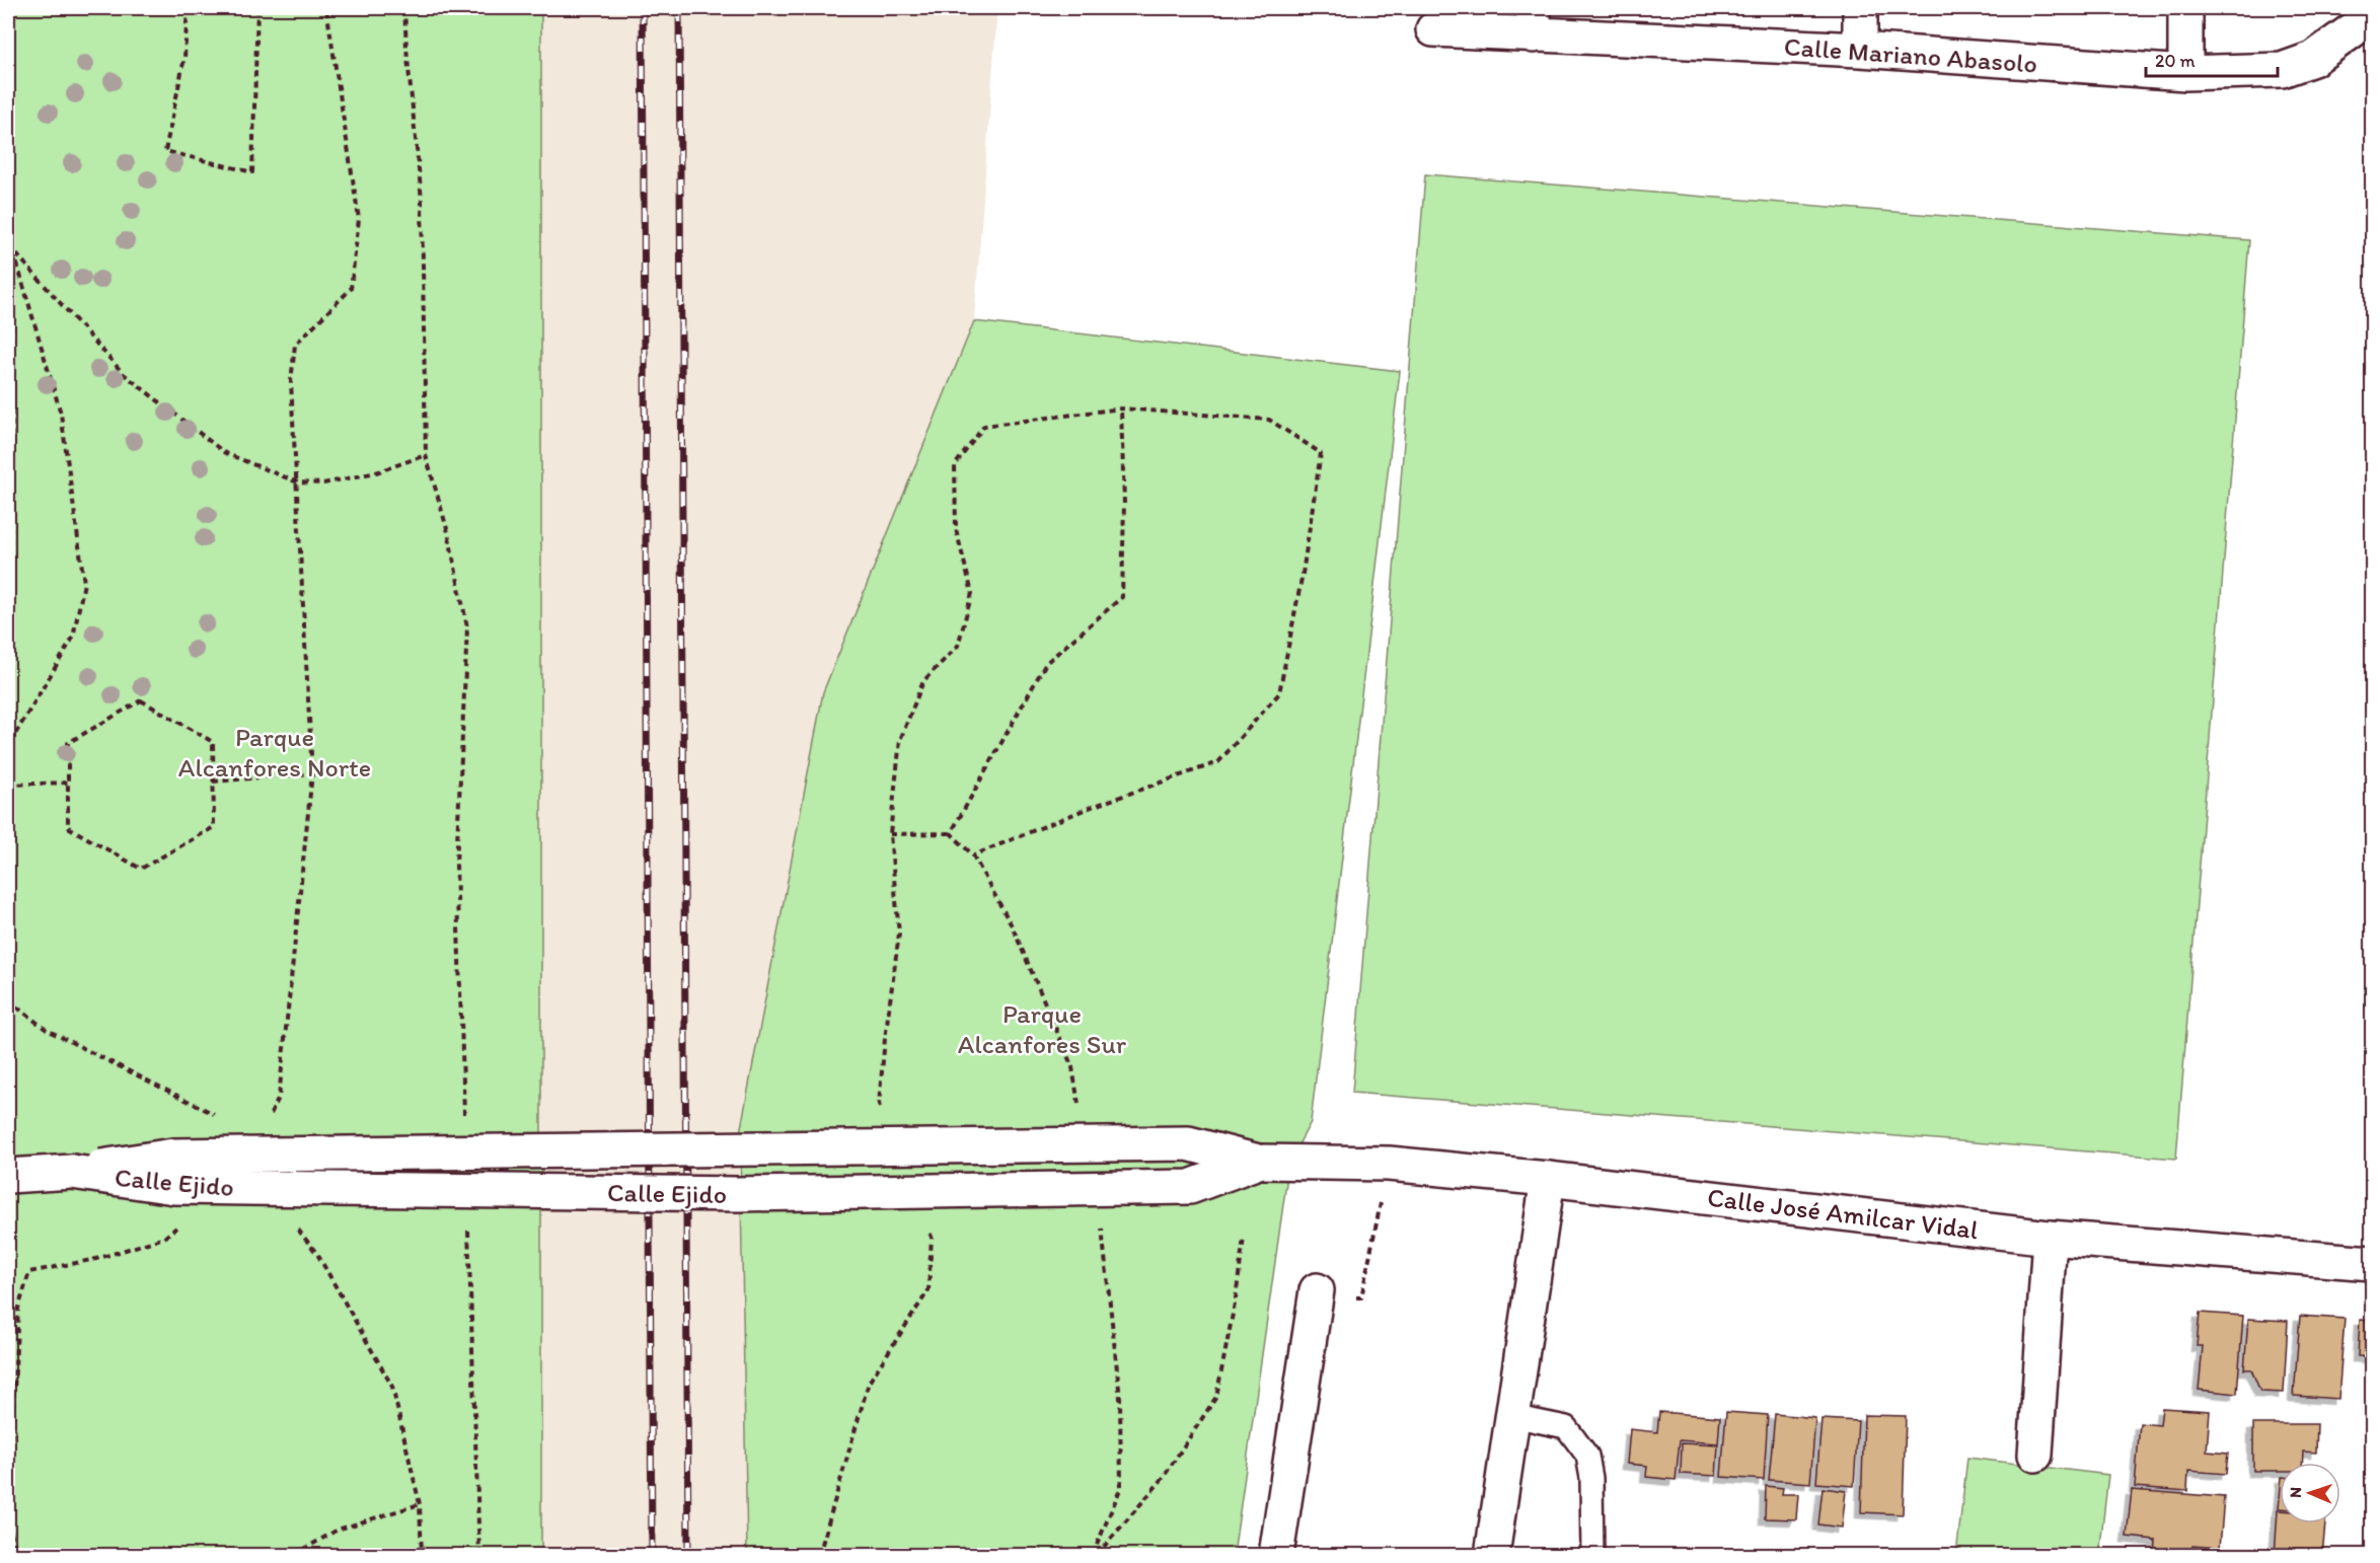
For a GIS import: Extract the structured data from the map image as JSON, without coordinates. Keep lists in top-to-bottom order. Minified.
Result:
{"streets":{"street":["Calle Mariano Abasolo","Calle Ejido","Calle José Amilcar Vidal"]},"crossings":[["Calle Ejido","Calle José Amilcar Vidal"]],"parks":["Parque Alcanfores Norte","Parque Alcanfores Sur"],"scale_bar":"20 m","north":"left"}
